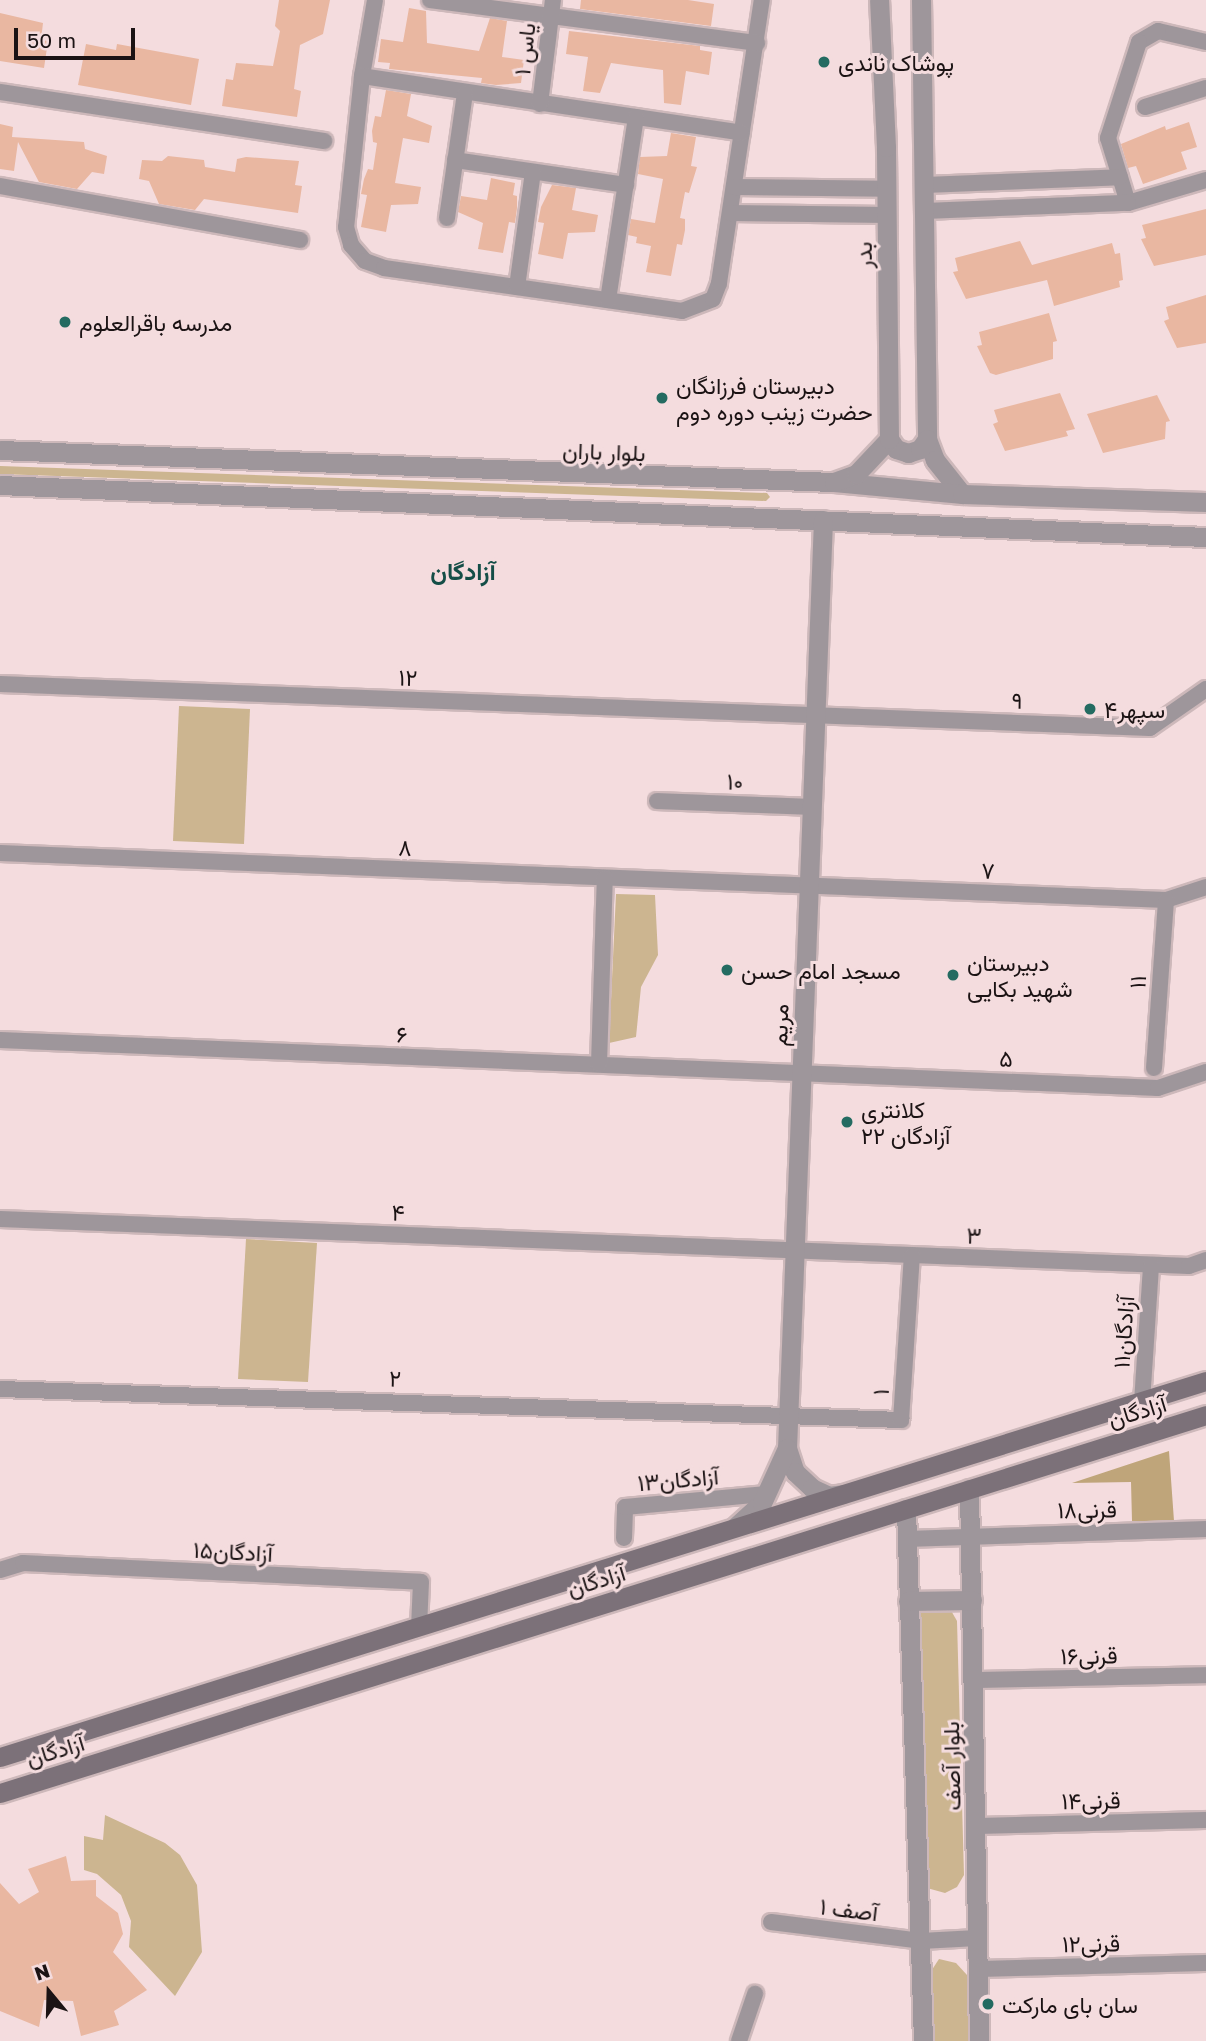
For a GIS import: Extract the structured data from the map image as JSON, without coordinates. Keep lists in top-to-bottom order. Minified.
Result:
{"streets":{"main road":["آزادگان"],"street":["یاس ۱","بدر","بلوار باران","۱۲","۹","۱۰","۸","۷","۱۱","مریم","۶","۵","۴","۳","آزادگان۱۱","۲","۱","آزادگان۱۳","قرنی۱۸","آزادگان۱۵","قرنی۱۶","بلوار آصف","قرنی۱۴","۱ آصف","قرنی۱۲"]},"crossings":[["۱۲","۹"],["۱۲","مریم"],["۹","مریم"],["۱۰","مریم"],["۸","۷"],["۸","مریم"],["۷","۱۱"],["۷","مریم"],["مریم","۶"],["مریم","۵"],["مریم","۴"],["مریم","۳"],["مریم","۲"],["مریم","۱"],["۶","۵"],["۴","۳"],["۳","آزادگان۱۱"],["۳","۱"],["آزادگان۱۱","آزادگان"],["۲","۱"],["آزادگان","آزادگان۱۵"],["آزادگان","بلوار آصف"],["قرنی۱۸","بلوار آصف"],["قرنی۱۶","بلوار آصف"],["بلوار آصف","قرنی۱۴"],["بلوار آصف","۱ آصف"],["بلوار آصف","قرنی۱۲"]],"districts":["آزادگان"],"places":["پوشاک ناندی","مدرسه باقرالعلوم","دبیرستان فرزانگان حضرت زینب دوره دوم","سپهر۴","مسجد امام حسن","دبیرستان شهید بکایی","کلانتری ۲۲ آزادگان","سان بای مارکت"],"scale_bar":"50 m","north":"top"}
